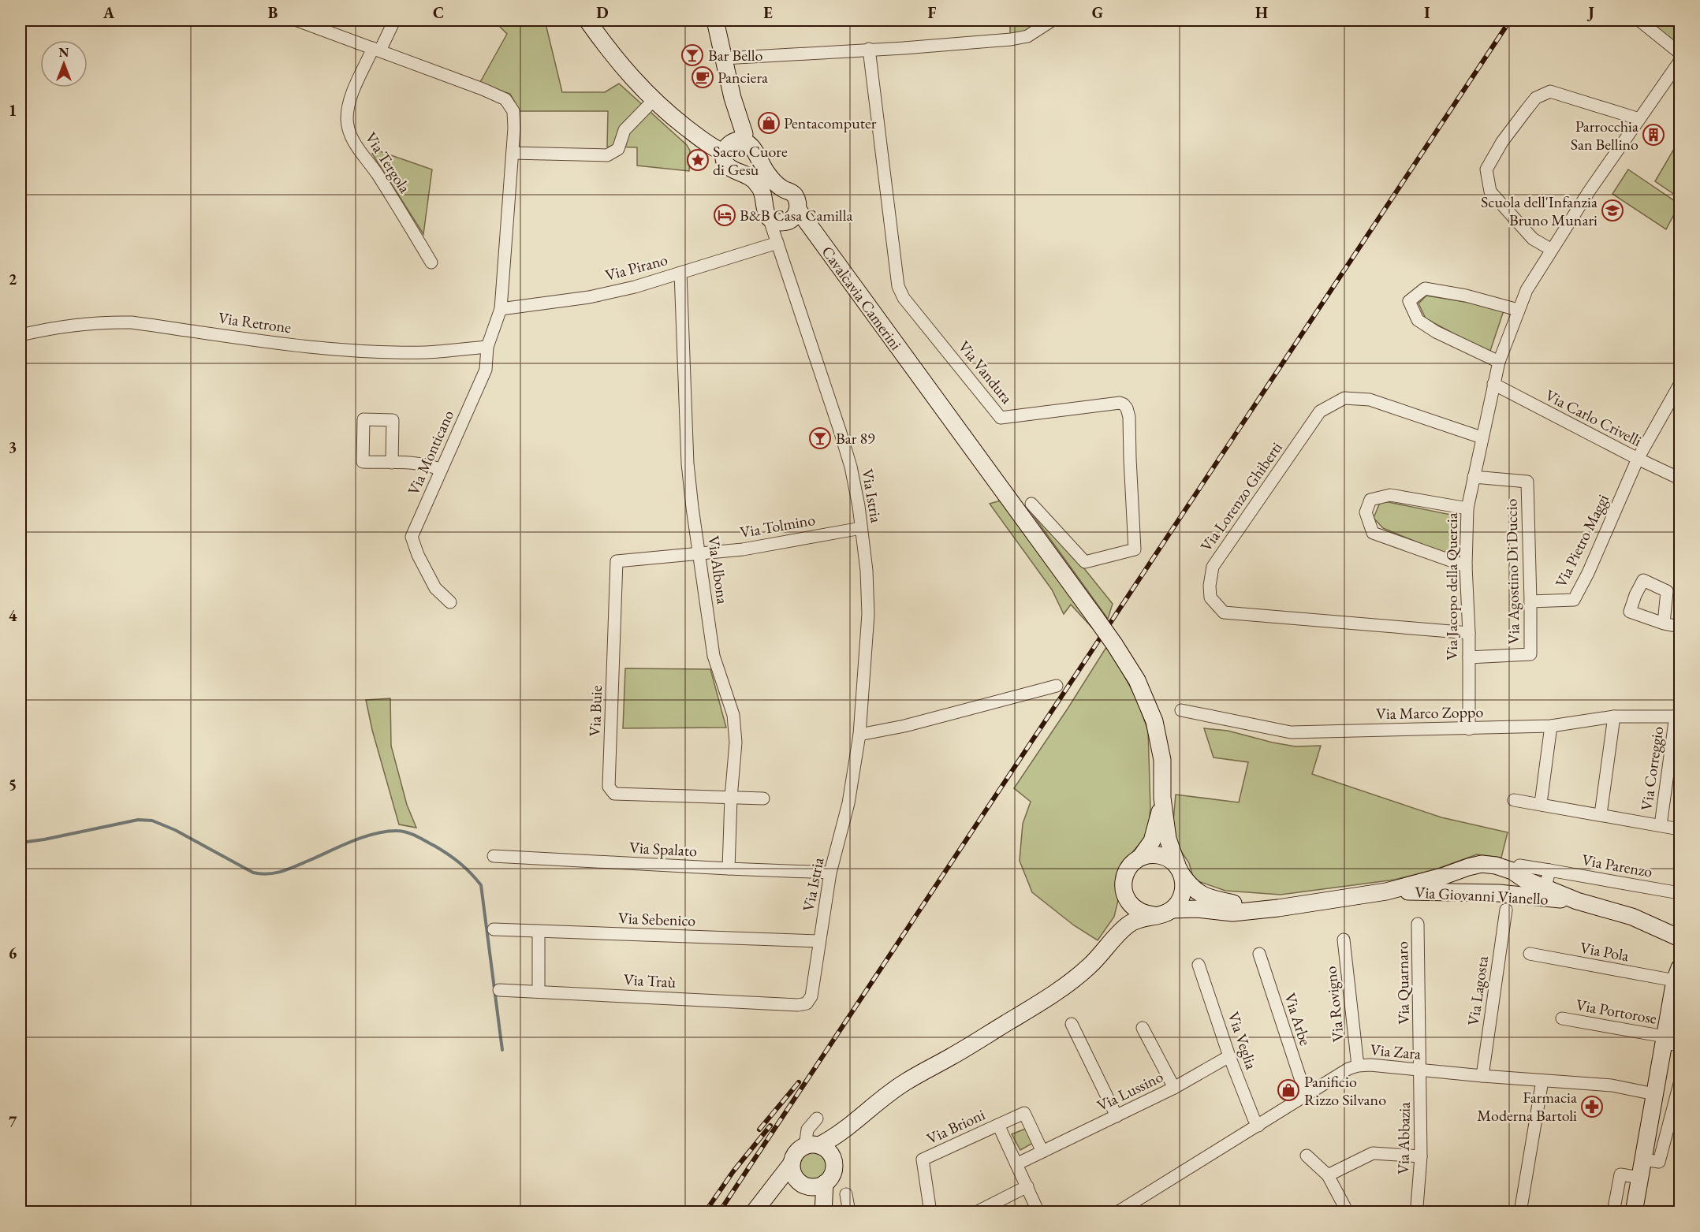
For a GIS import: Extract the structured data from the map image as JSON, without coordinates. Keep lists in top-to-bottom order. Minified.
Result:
{"streets":{"main road":["Cavalcavia Camerini","Via Giovanni Vianello"],"street":["Via Tergola","Via Pirano","Via Retrone","Via Vandura","Via Carlo Crivelli","Via Monticano","Via Istria","Via Lorenzo Ghiberti","Via Tolmino","Via Pietro Maggi","Via Albona","Via Agostino Di Duccio","Via Jacopo della Quercia","Via Buie","Via Marco Zoppo","Via Correggio","Via Spalato","Via Parenzo","Via Sebenico","Via Pola","Via Traù","Via Quarnaro","Via Lagosta","Via Rovigno","Via Portorose","Via Arbe","Via Veglia","Via Zara","Via Lussino","Via Brioni","Via Abbazia"]},"crossings":[["Via Pirano","Via Monticano"],["Via Pirano","Via Istria"],["Via Pirano","Via Albona"],["Cavalcavia Camerini","Via Istria"],["Via Retrone","Via Monticano"],["Via Carlo Crivelli","Via Pietro Maggi"],["Via Carlo Crivelli","Via Jacopo della Quercia"],["Via Istria","Via Tolmino"],["Via Istria","Via Spalato"],["Via Istria","Via Sebenico"],["Via Istria","Via Traù"],["Via Lorenzo Ghiberti","Via Jacopo della Quercia"],["Via Tolmino","Via Albona"],["Via Tolmino","Via Buie"],["Via Pietro Maggi","Via Agostino Di Duccio"],["Via Albona","Via Buie"],["Via Albona","Via Spalato"],["Via Agostino Di Duccio","Via Jacopo della Quercia"],["Via Jacopo della Quercia","Via Marco Zoppo"],["Via Marco Zoppo","Via Correggio"],["Via Quarnaro","Via Zara"],["Via Quarnaro","Via Abbazia"],["Via Lagosta","Via Zara"],["Via Rovigno","Via Zara"],["Via Arbe","Via Zara"],["Via Veglia","Via Zara"],["Via Veglia","Via Lussino"],["Via Zara","Via Abbazia"]],"places":{"bar":["Bar Bello","Bar 89"],"cafe":["Panciera"],"shop":["Pentacomputer","Panificio Rizzo Silvano"],"building":["Parrocchia San Bellino"],"place":["Sacro Cuore di Gesù"],"school or university":["Scuola dell'Infanzia Bruno Munari"],"hotel":["B&B Casa Camilla"],"pharmacy":["Farmacia Moderna Bartoli"]},"north":"top","grid":{"columns":["A","B","C","D","E","F","G","H","I","J"],"rows":["1","2","3","4","5","6","7"]}}
